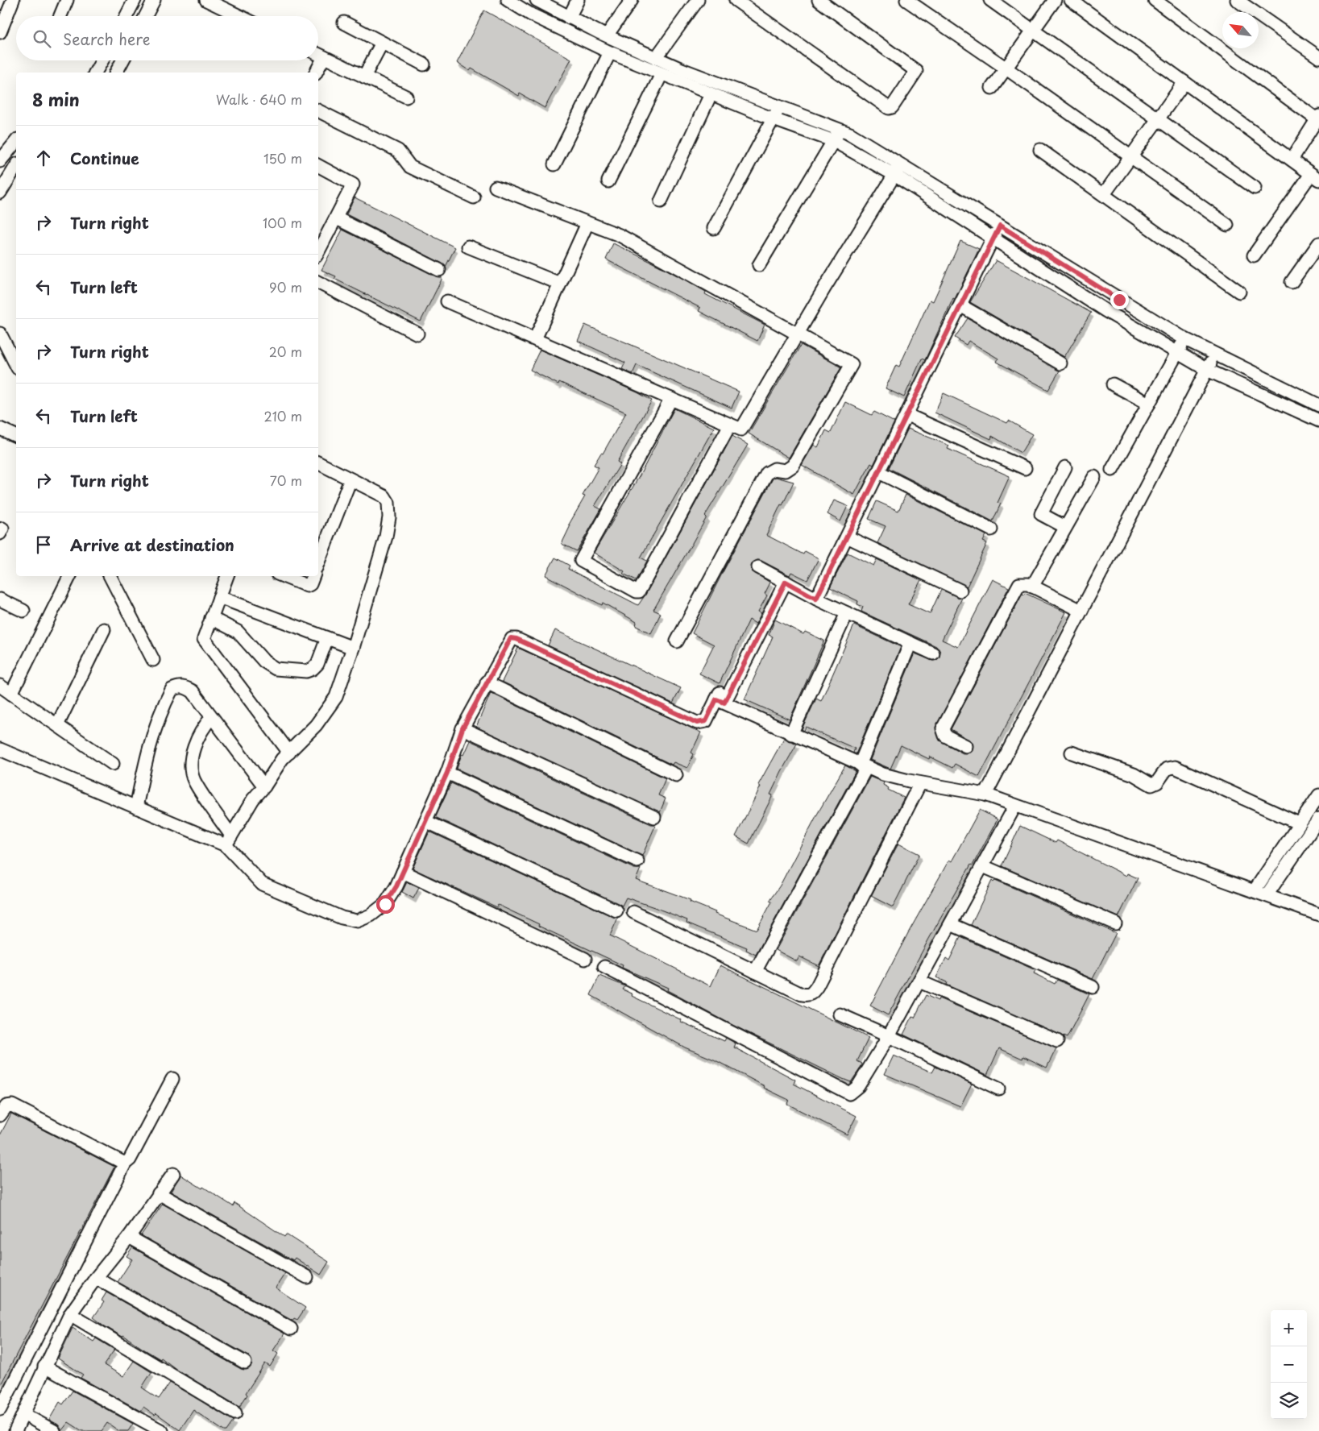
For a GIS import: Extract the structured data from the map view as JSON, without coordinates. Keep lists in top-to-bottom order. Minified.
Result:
{"north":"top left","page":{"search":"Search here","heading":["8 min","Walk · 640 m"],"list":[["Continue","150 m"],["Turn right","100 m"],["Turn left","90 m"],["Turn right","20 m"],["Turn left","210 m"],["Turn right","70 m"],"Arrive at destination"],"map_buttons":["+","−"]}}
